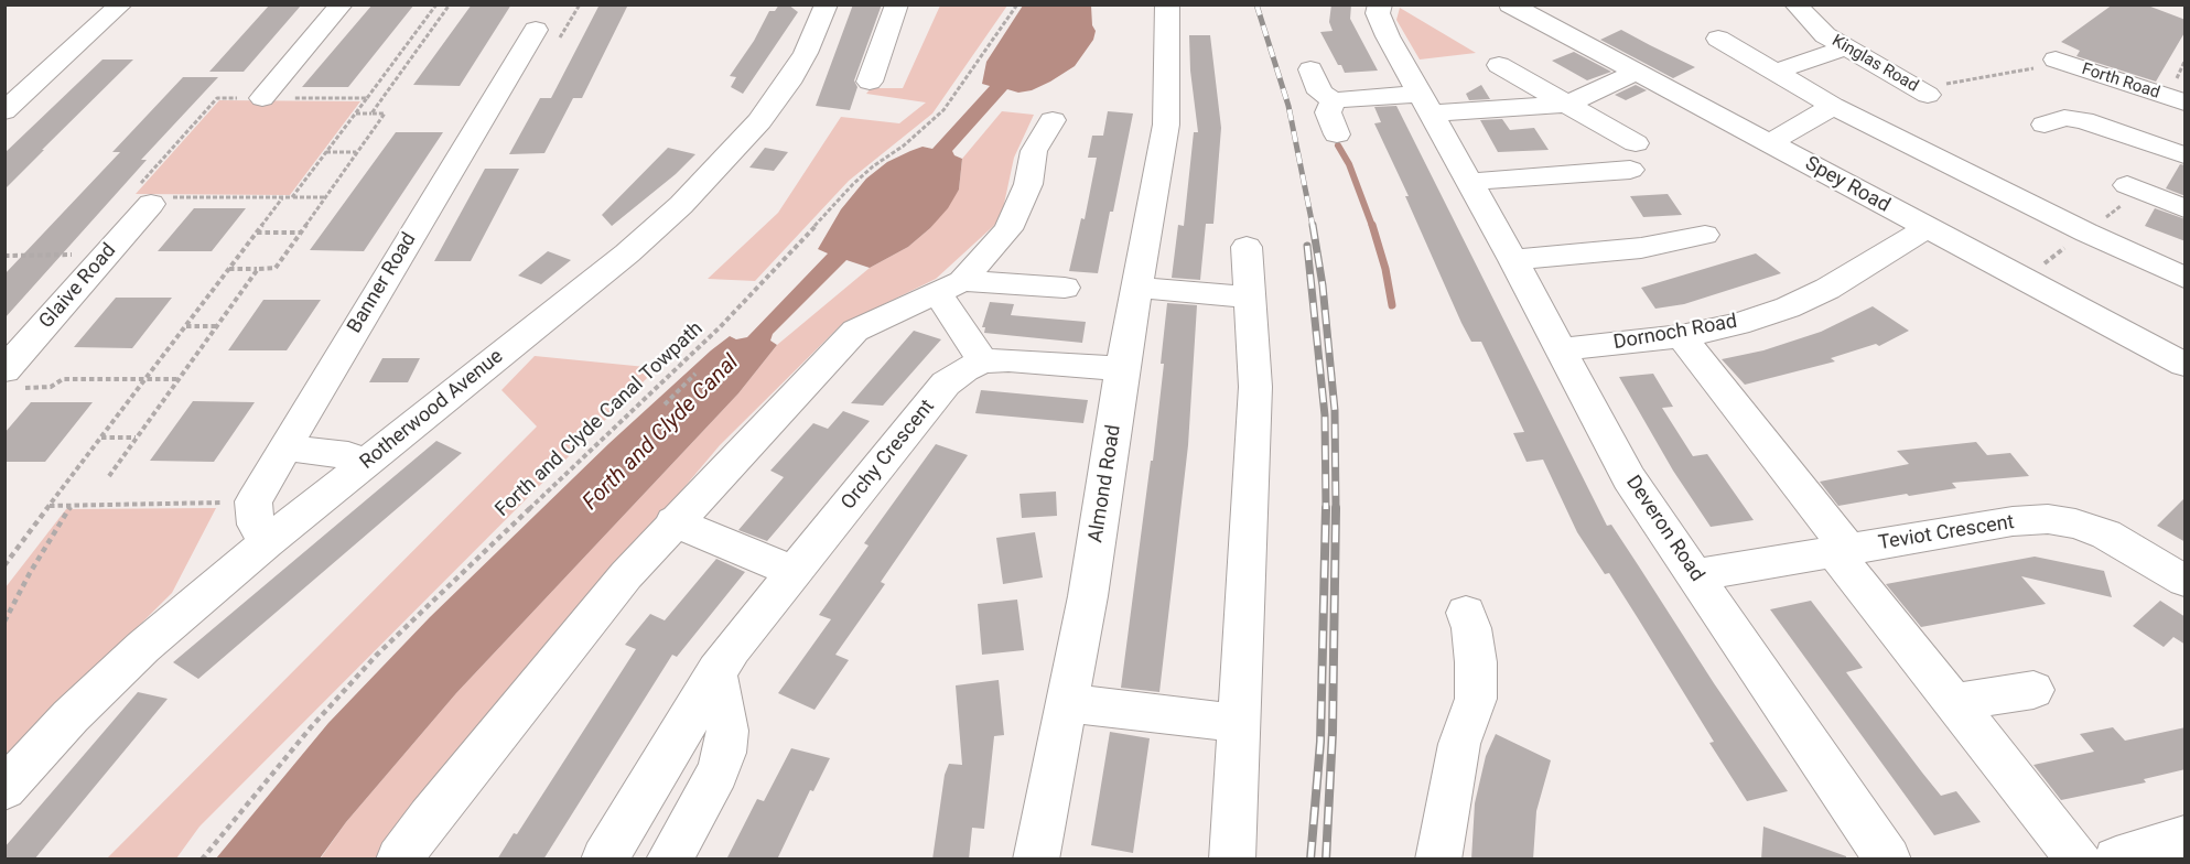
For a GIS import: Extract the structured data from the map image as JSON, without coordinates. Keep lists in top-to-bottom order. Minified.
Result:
{"streets":{"street":["Kinglas Road","Forth Road","Spey Road","Banner Road","Glaive Road","Dornoch Road","Rotherwood Avenue","Orchy Crescent","Almond Road","Deveron Road","Teviot Crescent"],"path":["Forth and Clyde Canal Towpath"]},"crossings":[["Spey Road","Dornoch Road"],["Dornoch Road","Deveron Road"],["Orchy Crescent","Almond Road"],["Deveron Road","Teviot Crescent"]],"water":["Forth and Clyde Canal"]}
